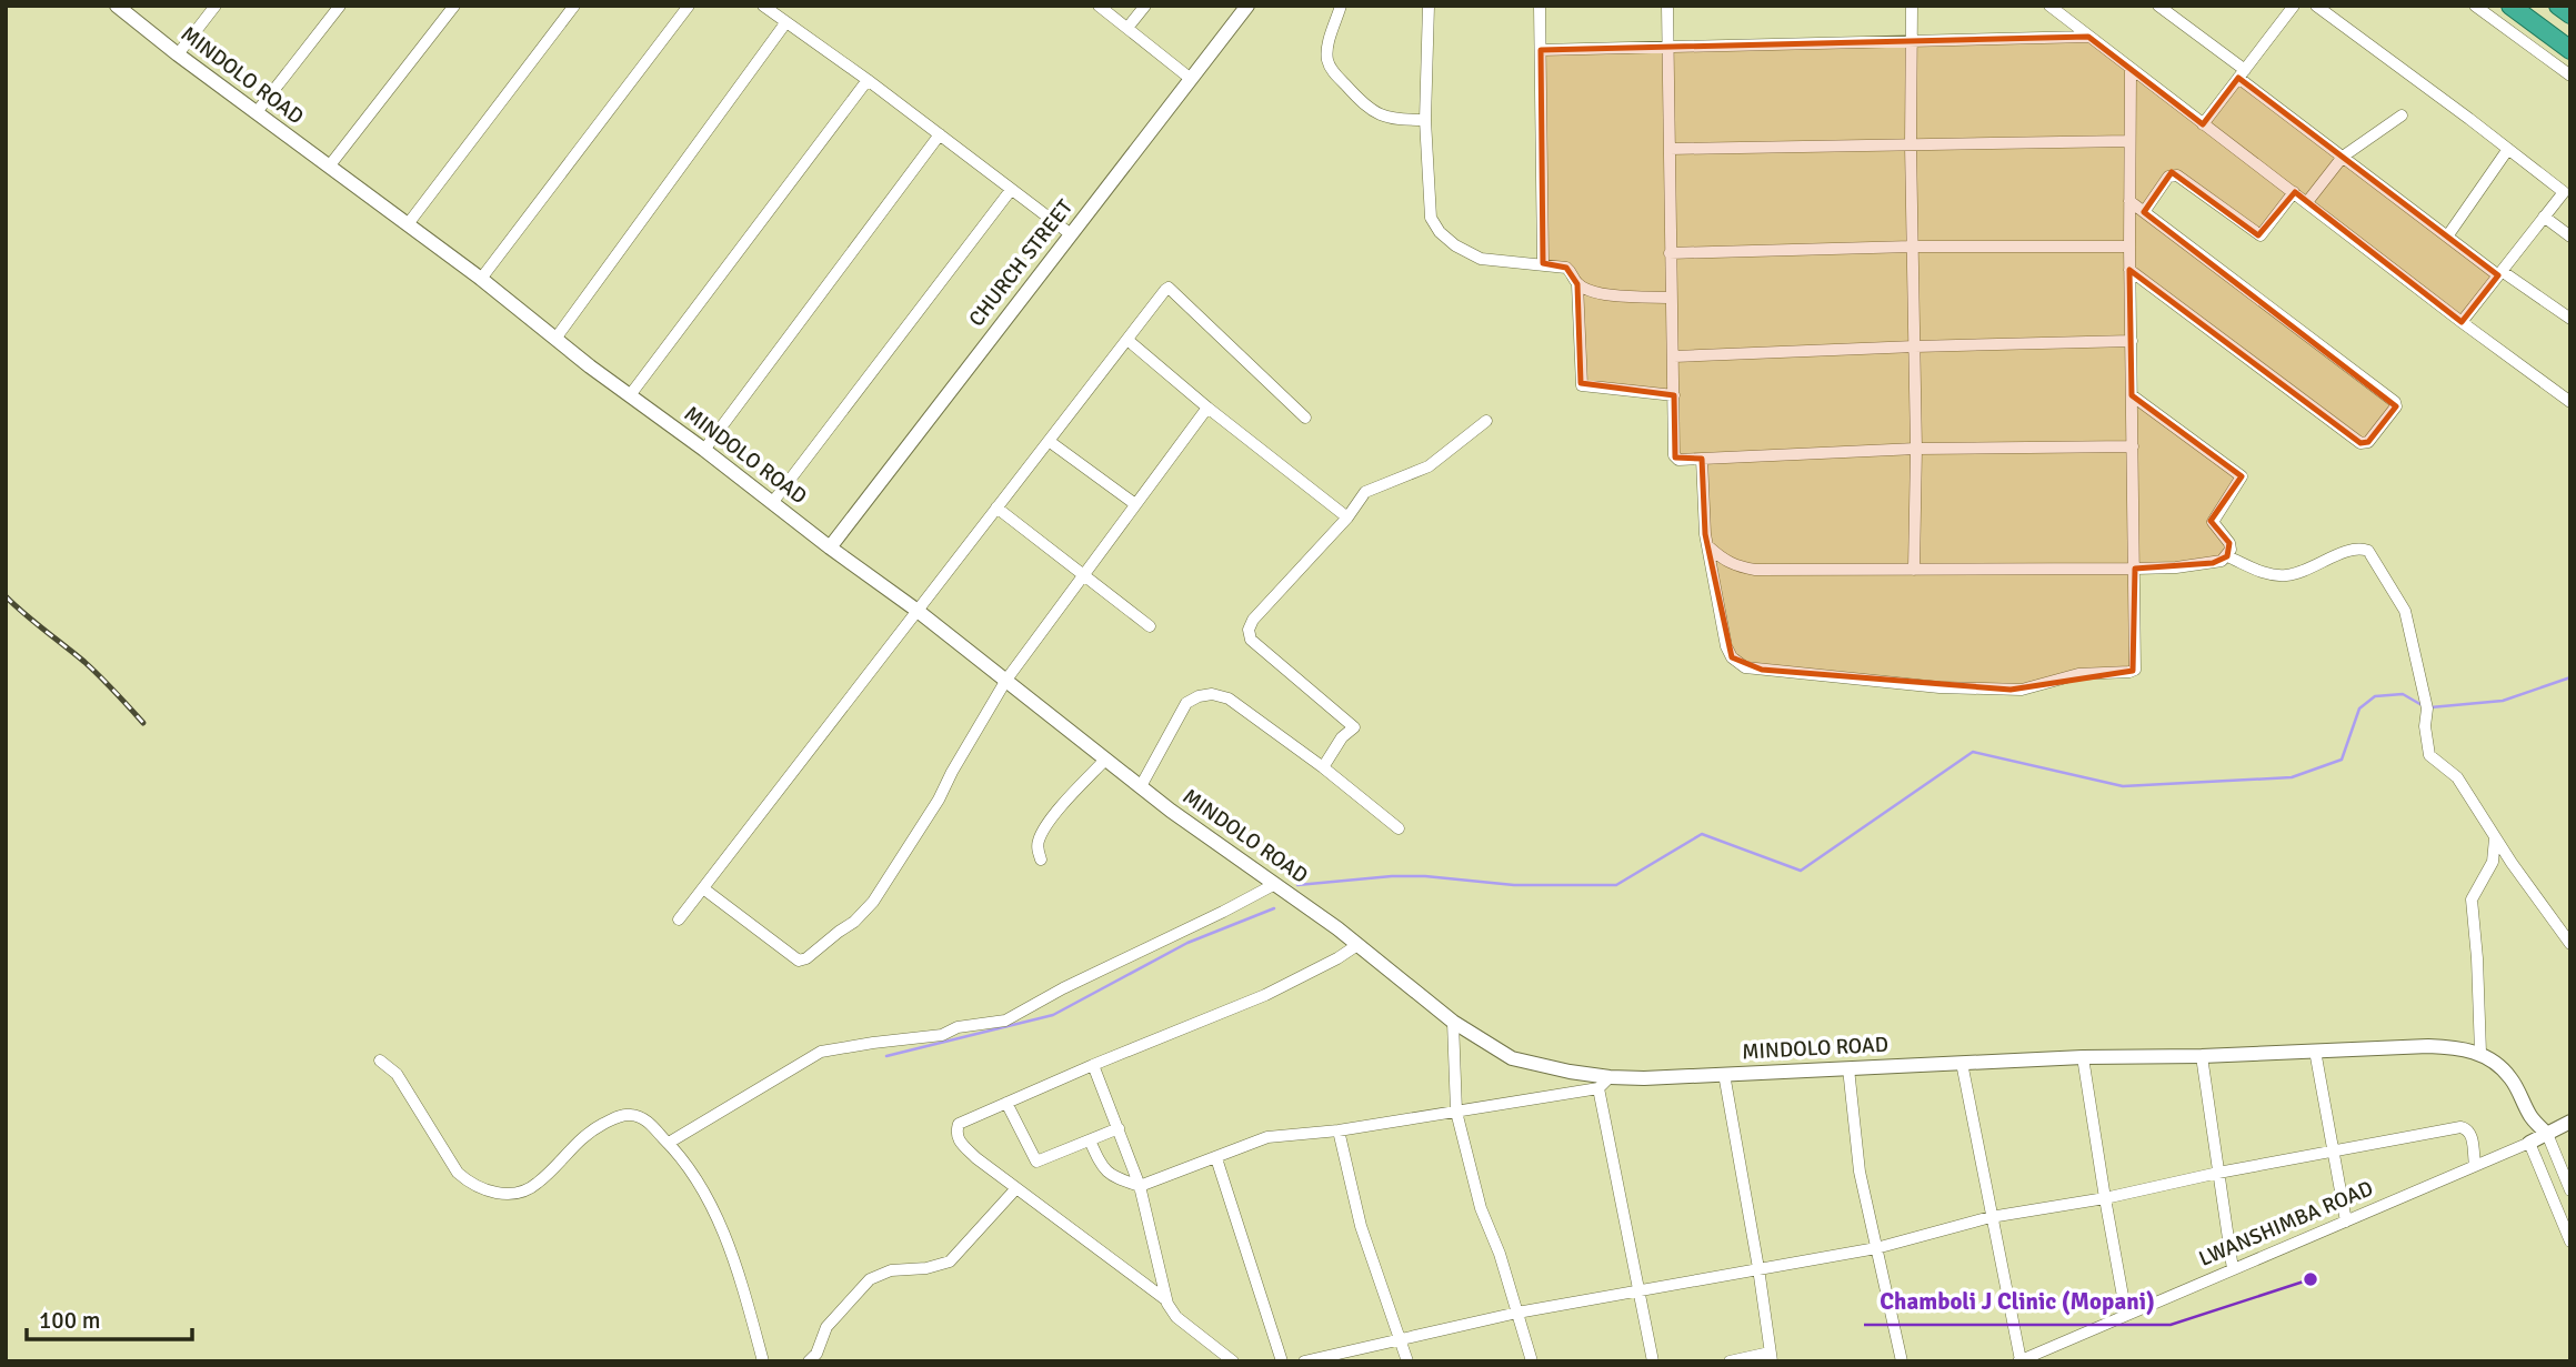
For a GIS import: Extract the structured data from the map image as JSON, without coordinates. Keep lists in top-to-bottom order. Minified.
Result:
{"streets":{"street":["MINDOLO ROAD","CHURCH STREET","LWANSHIMBA ROAD"]},"crossings":[["MINDOLO ROAD","CHURCH STREET"]],"places":["Chamboli J Clinic (Mopani)"],"scale_bar":"100 m"}
